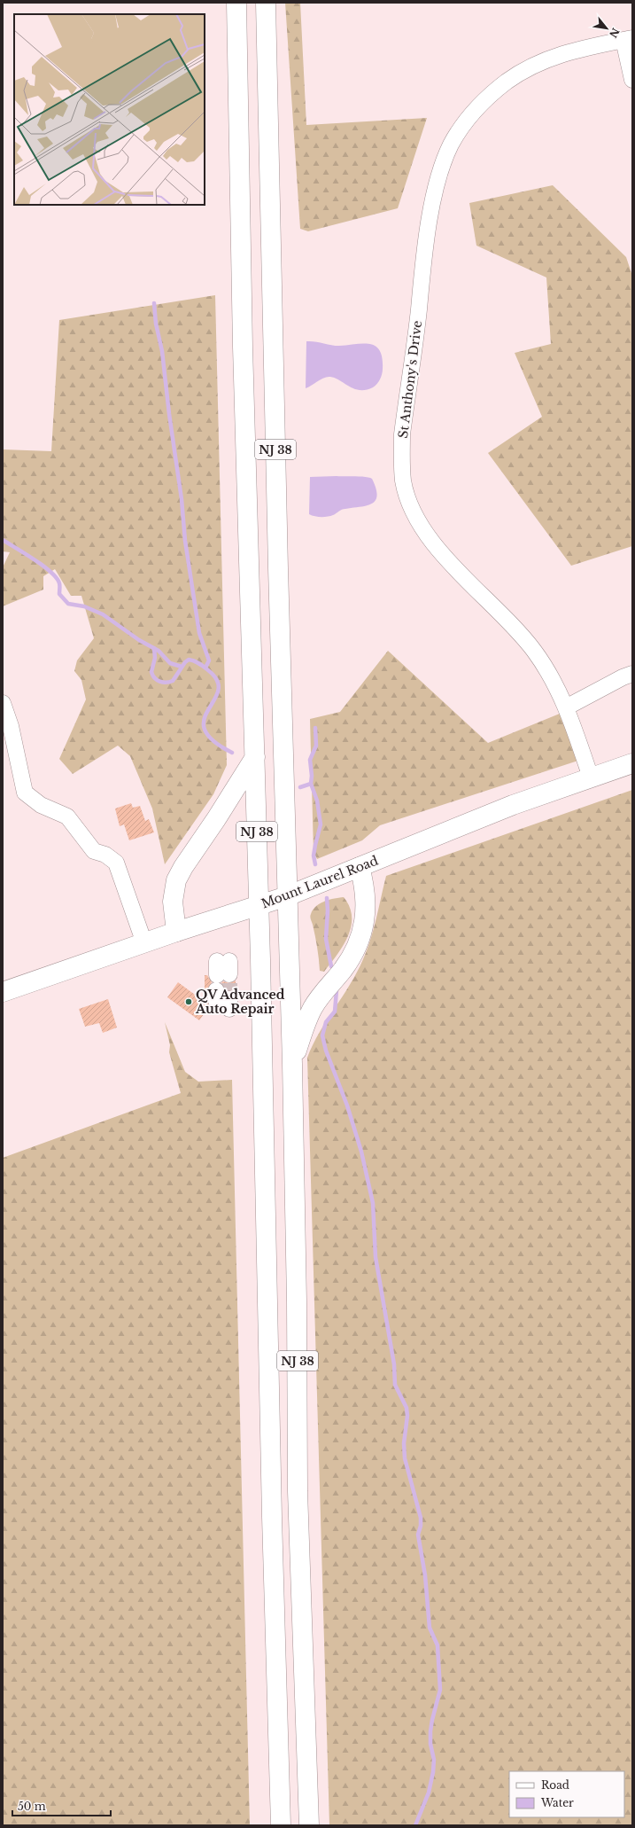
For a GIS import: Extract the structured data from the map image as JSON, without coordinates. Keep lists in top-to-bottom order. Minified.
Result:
{"streets":{"main road":["NJ 38","Mount Laurel Road"],"street":["St Anthony's Drive"]},"crossings":[["St Anthony's Drive","Mount Laurel Road"],["NJ 38","Mount Laurel Road"]],"places":["QV Advanced Auto Repair"],"legend":["Road","Water"],"scale_bar":"50 m","north":"bottom right"}
